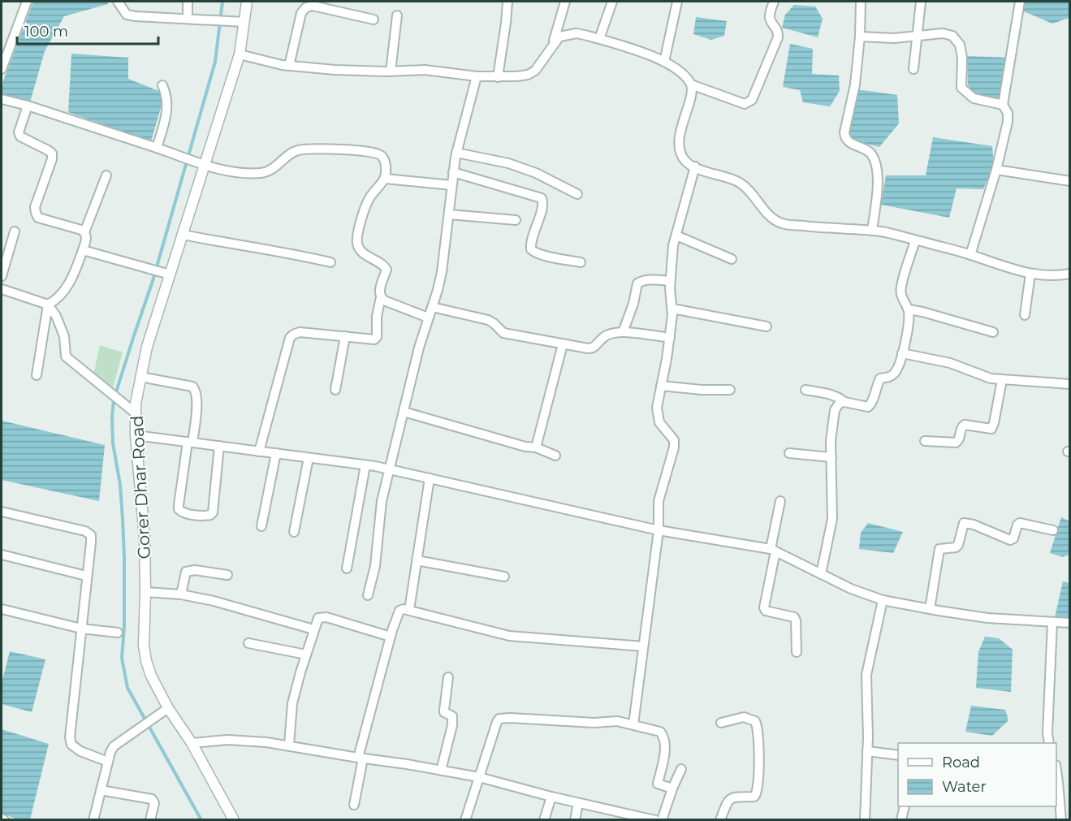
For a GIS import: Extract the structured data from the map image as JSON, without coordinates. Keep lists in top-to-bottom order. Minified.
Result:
{"streets":{"street":["Gorer Dhar Road"]},"legend":["Road","Water"],"scale_bar":"100 m"}
